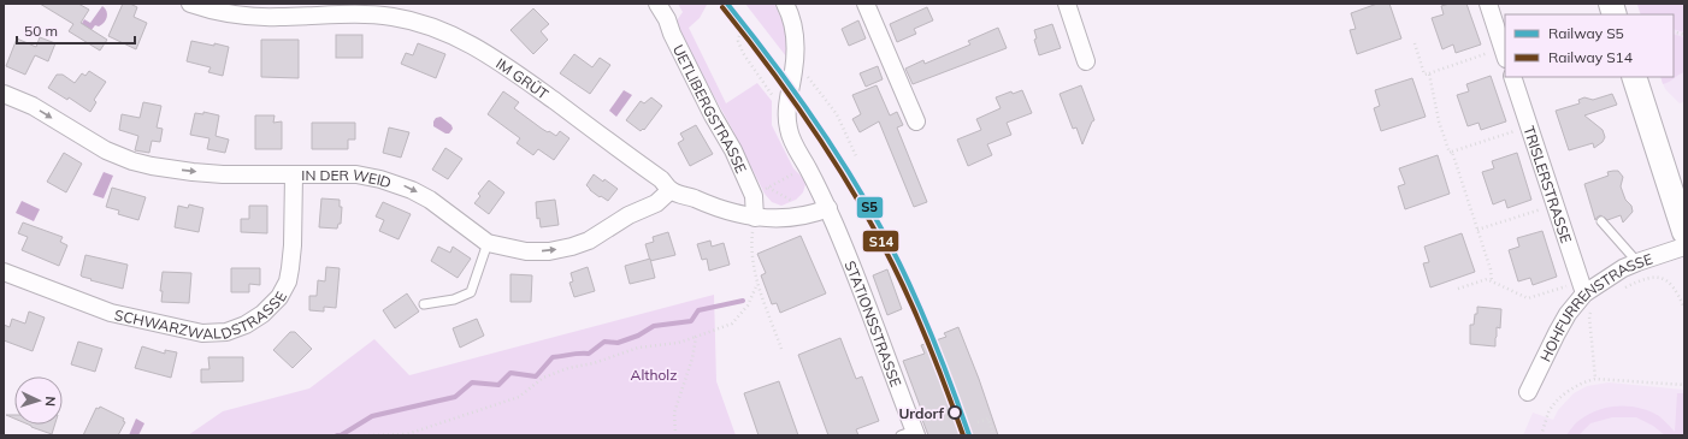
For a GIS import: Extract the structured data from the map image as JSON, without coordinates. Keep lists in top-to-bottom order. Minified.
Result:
{"streets":{"street":["IM GRÜT","UETLIBERGSTRASSE","IN DER WEID","TRISLERSTRASSE","SCHWARZWALDSTRASSE","HOHFURRENSTRASSE","STATIONSSTRASSE"]},"crossings":[["IM GRÜT","UETLIBERGSTRASSE"],["IM GRÜT","IN DER WEID"],["IM GRÜT","STATIONSSTRASSE"],["IN DER WEID","SCHWARZWALDSTRASSE"],["TRISLERSTRASSE","HOHFURRENSTRASSE"]],"one_way":["IN DER WEID"],"parks":["Altholz"],"places":["Urdorf"],"lines":["rail line S5","rail line S14"],"legend":["Railway S5","Railway S14"],"scale_bar":"50 m","north":"right"}
